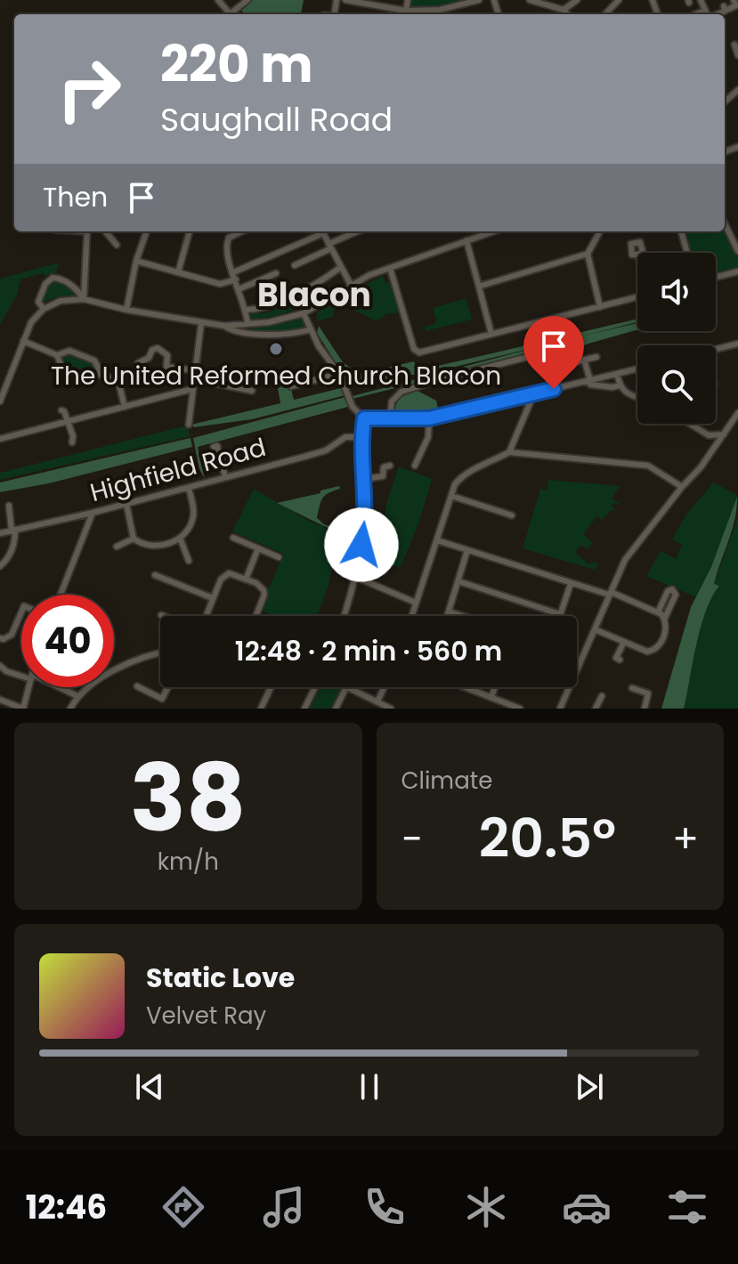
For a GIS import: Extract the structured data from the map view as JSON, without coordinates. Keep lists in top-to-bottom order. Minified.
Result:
{"streets":{"street":["Highfield Road"]},"districts":["Blacon"],"places":["The United Reformed Church Blacon"],"page":{"turn":["220 m","Saughall Road"],"then":"Then","limit":"40","trip":"12:48 · 2 min · 560 m","tile":[["38","km/h"],"Climate"],"heat":["−","20.5°","+"],"song":["Static Love","Velvet Ray"],"tabs":"12:46"}}
